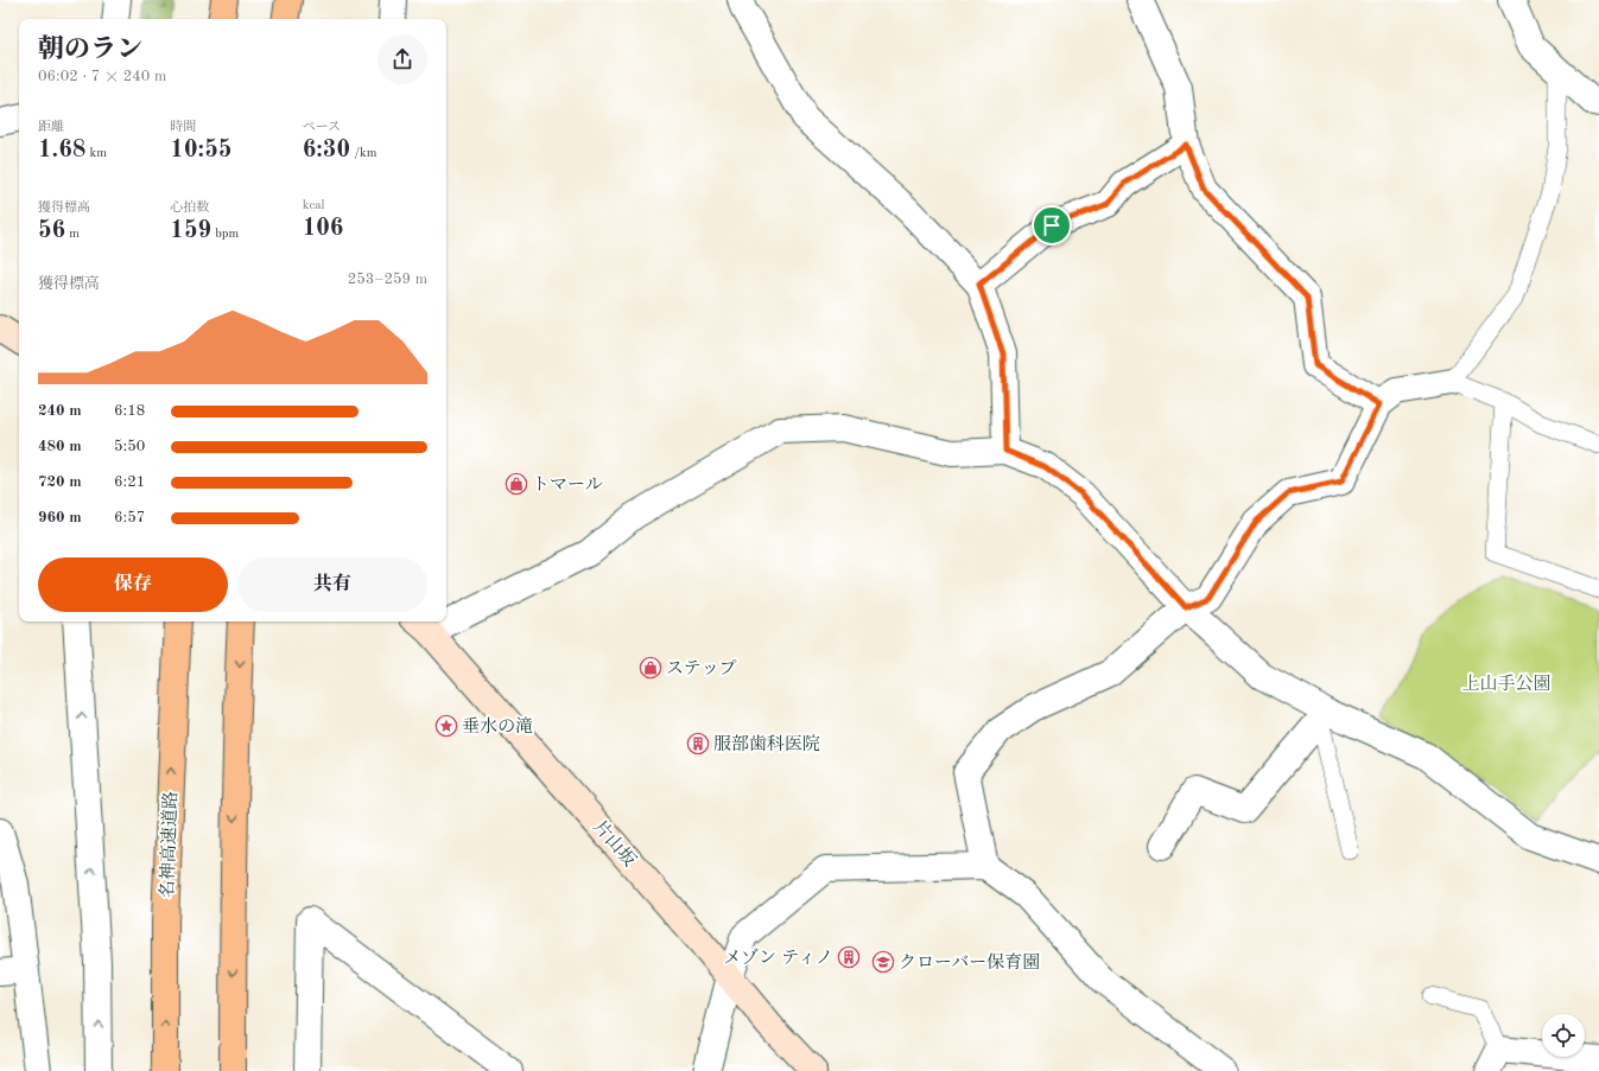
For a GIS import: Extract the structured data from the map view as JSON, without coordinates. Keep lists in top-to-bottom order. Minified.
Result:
{"streets":{"highway":["名神高速道路"],"street":["片山坂"]},"parks":["上山手公園"],"places":{"shop":["トマール","ステップ"],"place":["垂水の滝"],"building":["服部歯科医院","メゾン ティノ"],"school or university":["クローバー保育園"]},"page":{"heading":["朝のラン","06:02 · 7 × 240 m"],"stats":[["距離","1.68 km"],["時間","10:55"],["ペース","6:30 /km"],["獲得標高","56 m"],["心拍数","159 bpm"],["kcal","106"]],"chart":["獲得標高","253–259 m"],"list":[{"name":"240 m","note":"6:18"},{"name":"480 m","note":"5:50"},{"name":"720 m","note":"6:21"},{"name":"960 m","note":"6:57"}],"buttons":["保存","共有"]}}
